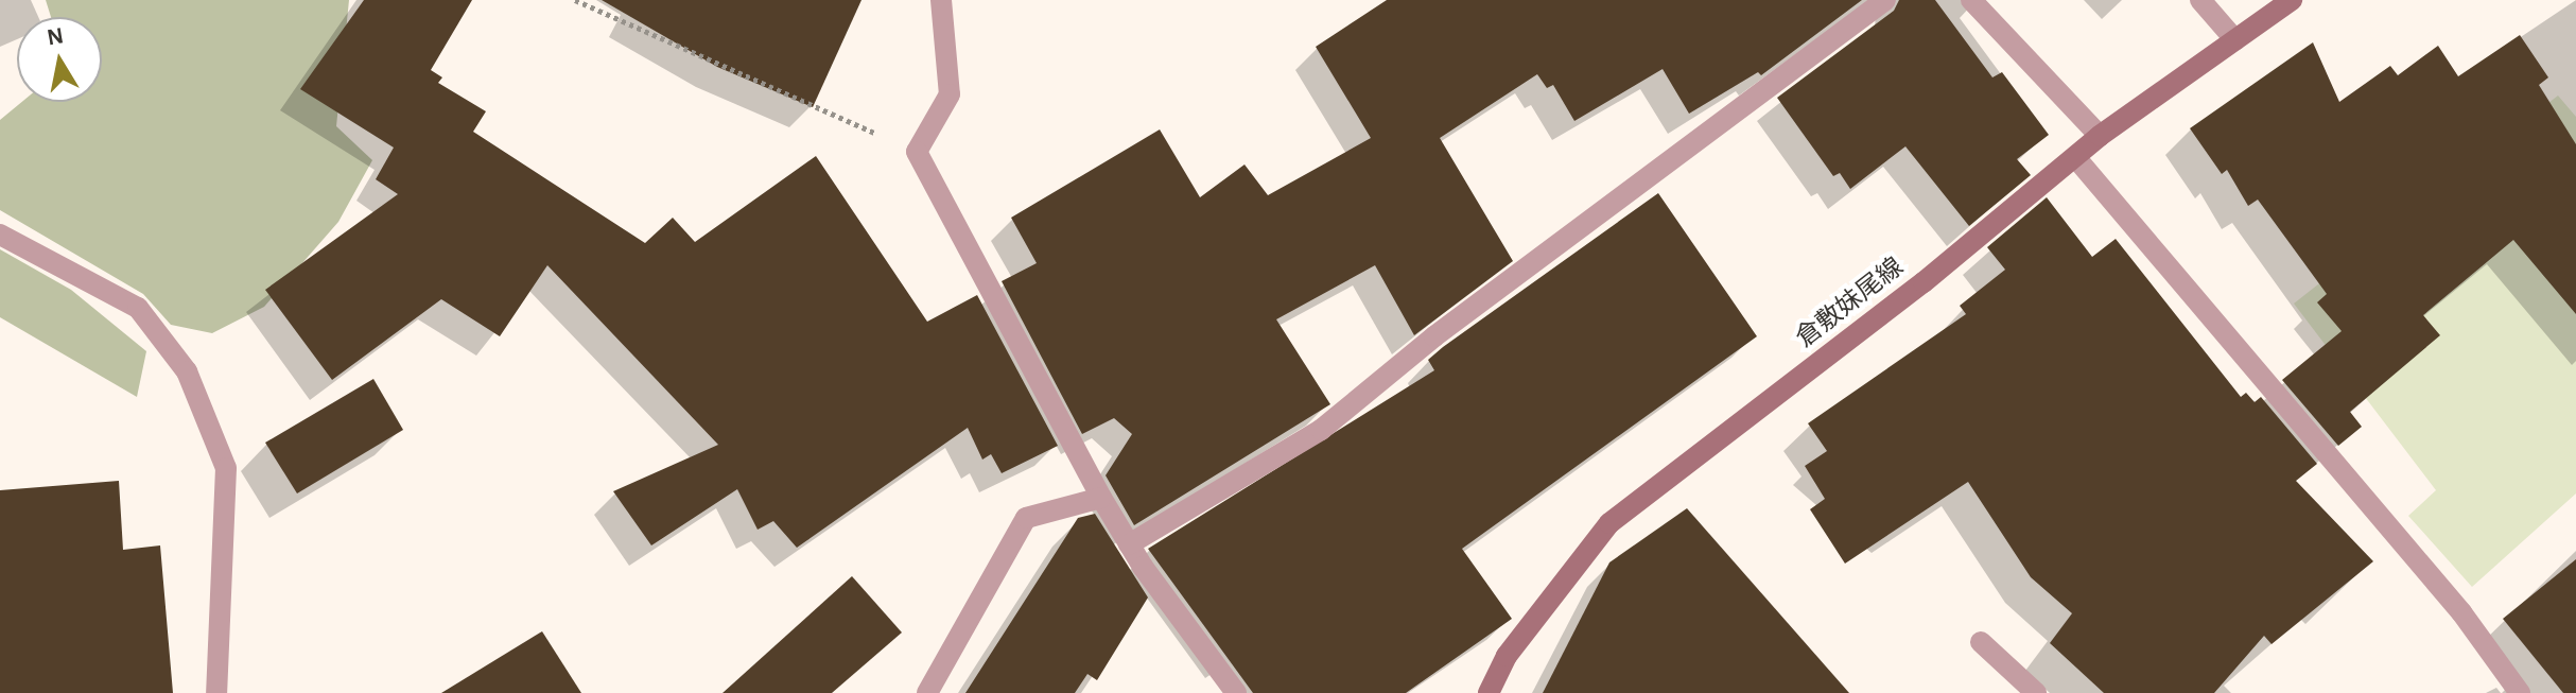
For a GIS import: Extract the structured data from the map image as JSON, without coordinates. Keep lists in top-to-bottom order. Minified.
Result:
{"streets":{"main road":["倉敷妹尾線"]},"north":"top"}
